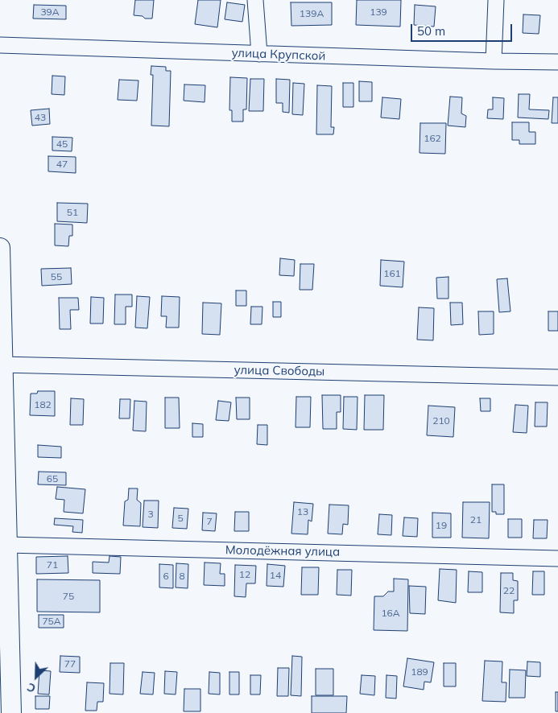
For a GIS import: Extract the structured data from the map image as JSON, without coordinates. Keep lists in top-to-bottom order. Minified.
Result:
{"streets":{"street":["улица Крупской","улица Свободы","Молодёжная улица"]},"house_numbers":["39А","139","139А","43","162","45","47","51","161","55","182","210","65","13","3","5","21","7","19","71","12","14","6","8","22","75","16А","75А","77","189"],"scale_bar":"50 m","north":"bottom left"}
